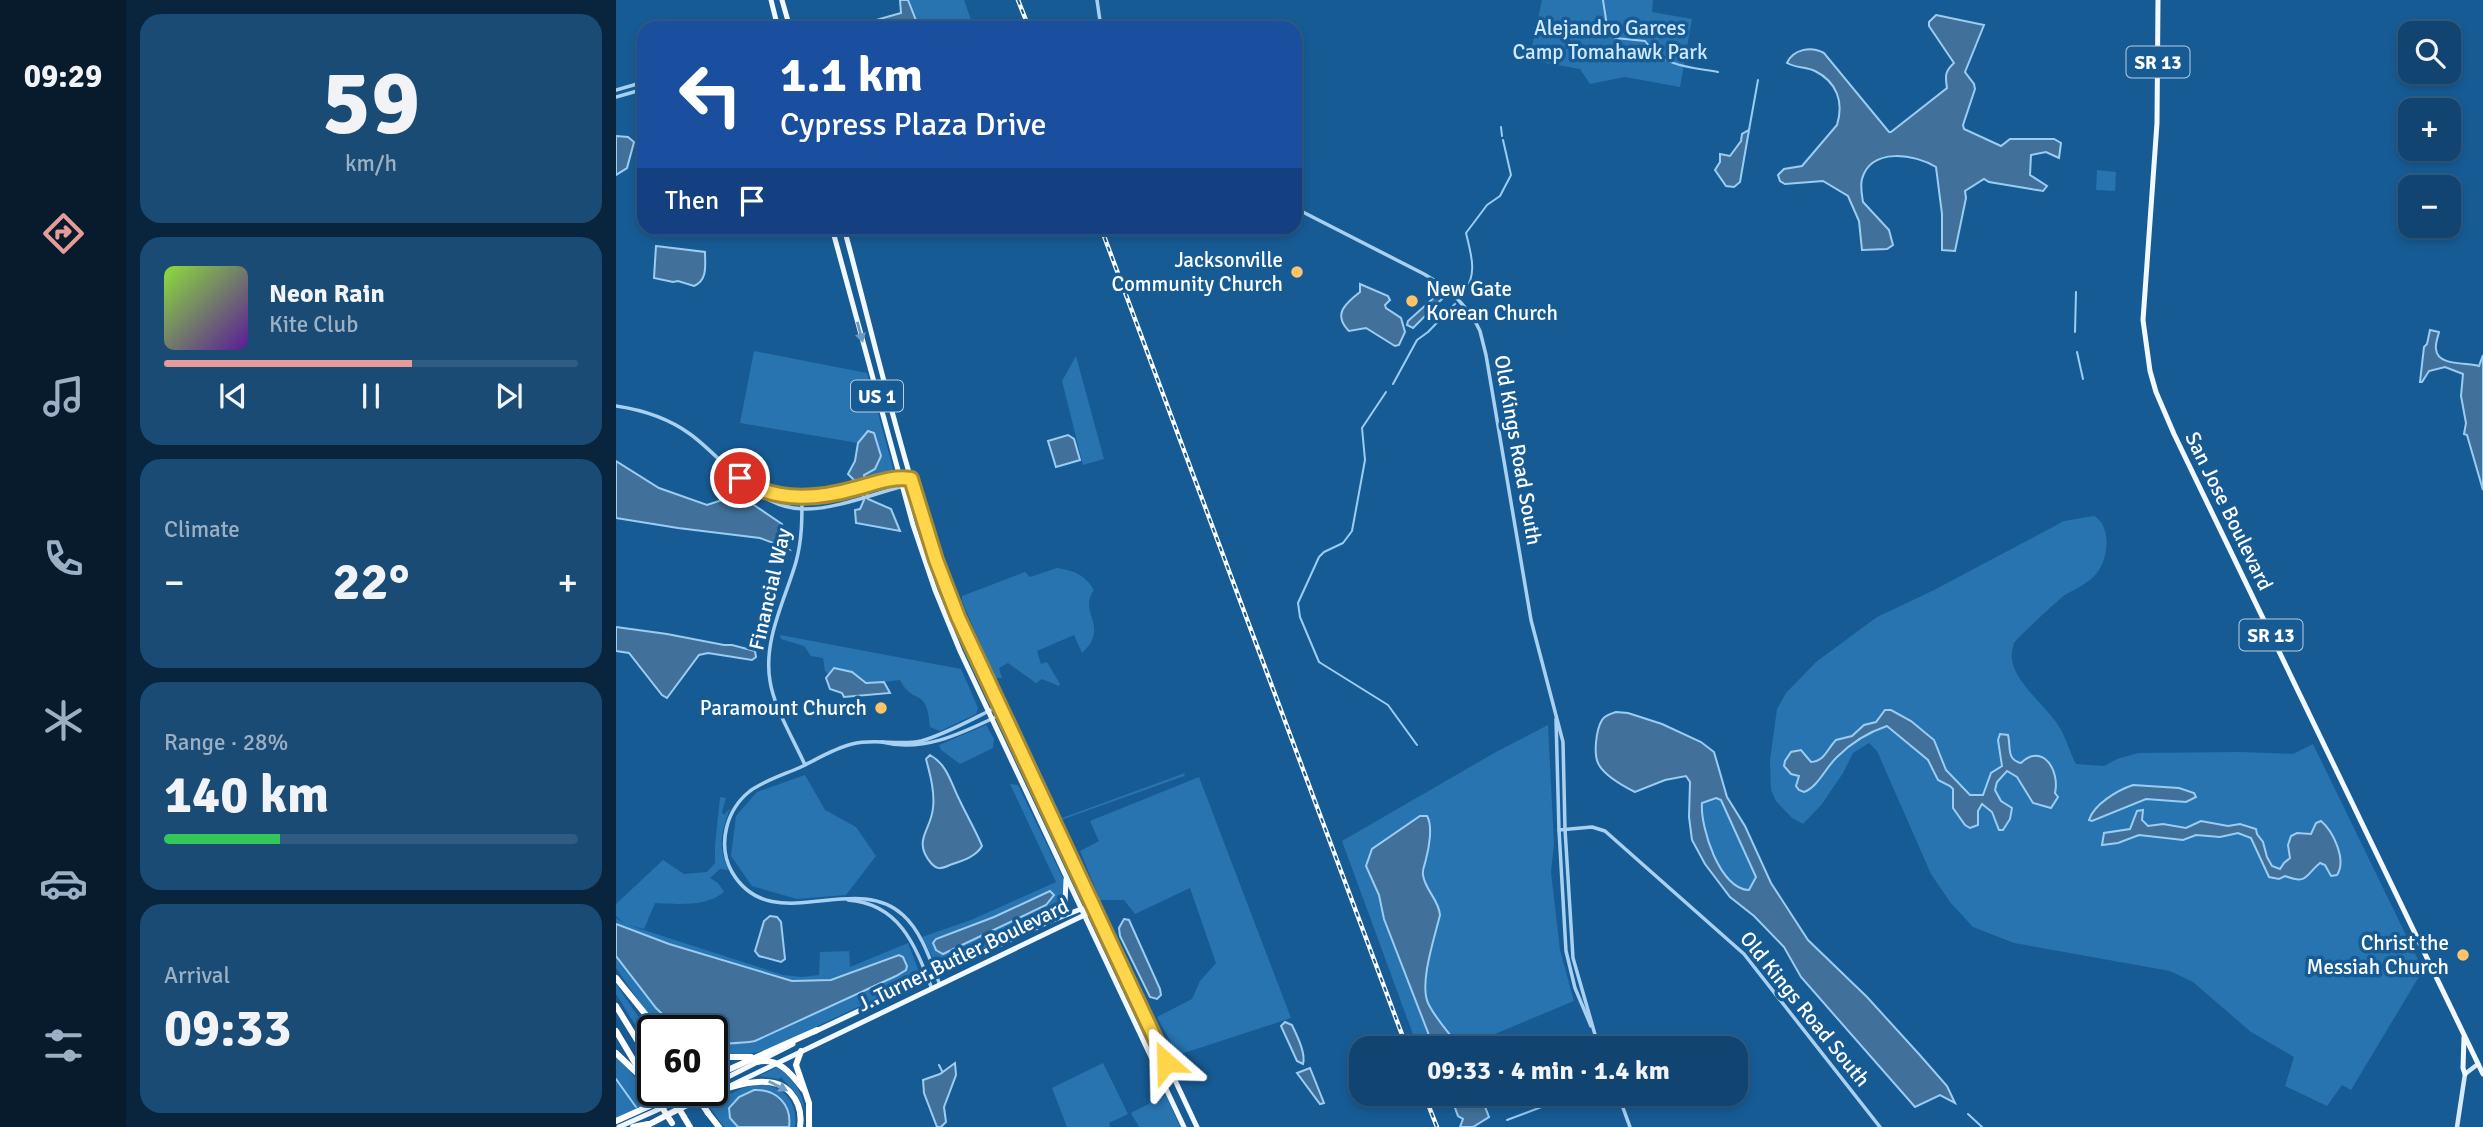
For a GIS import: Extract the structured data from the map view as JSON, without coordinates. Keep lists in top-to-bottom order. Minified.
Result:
{"streets":{"highway":["J. Turner Butler Boulevard"],"main road":["SR 13","US 1","San Jose Boulevard"],"street":["Old Kings Road South","Financial Way"]},"crossings":[["US 1","J. Turner Butler Boulevard"]],"parks":["Alejandro Garces Camp Tomahawk Park"],"places":["Jacksonville Community Church","New Gate Korean Church","Paramount Church","Christ the Messiah Church"],"page":{"tabs":"09:29","tile":[["59","km/h"],"Climate",["Range · 28%","140 km"],["Arrival","09:33"]],"map_buttons":["+","−"],"turn":["1.1 km","Cypress Plaza Drive"],"then":"Then","song":["Neon Rain","Kite Club"],"heat":["−","22°","+"],"limit":"60","trip":"09:33 · 4 min · 1.4 km"}}
